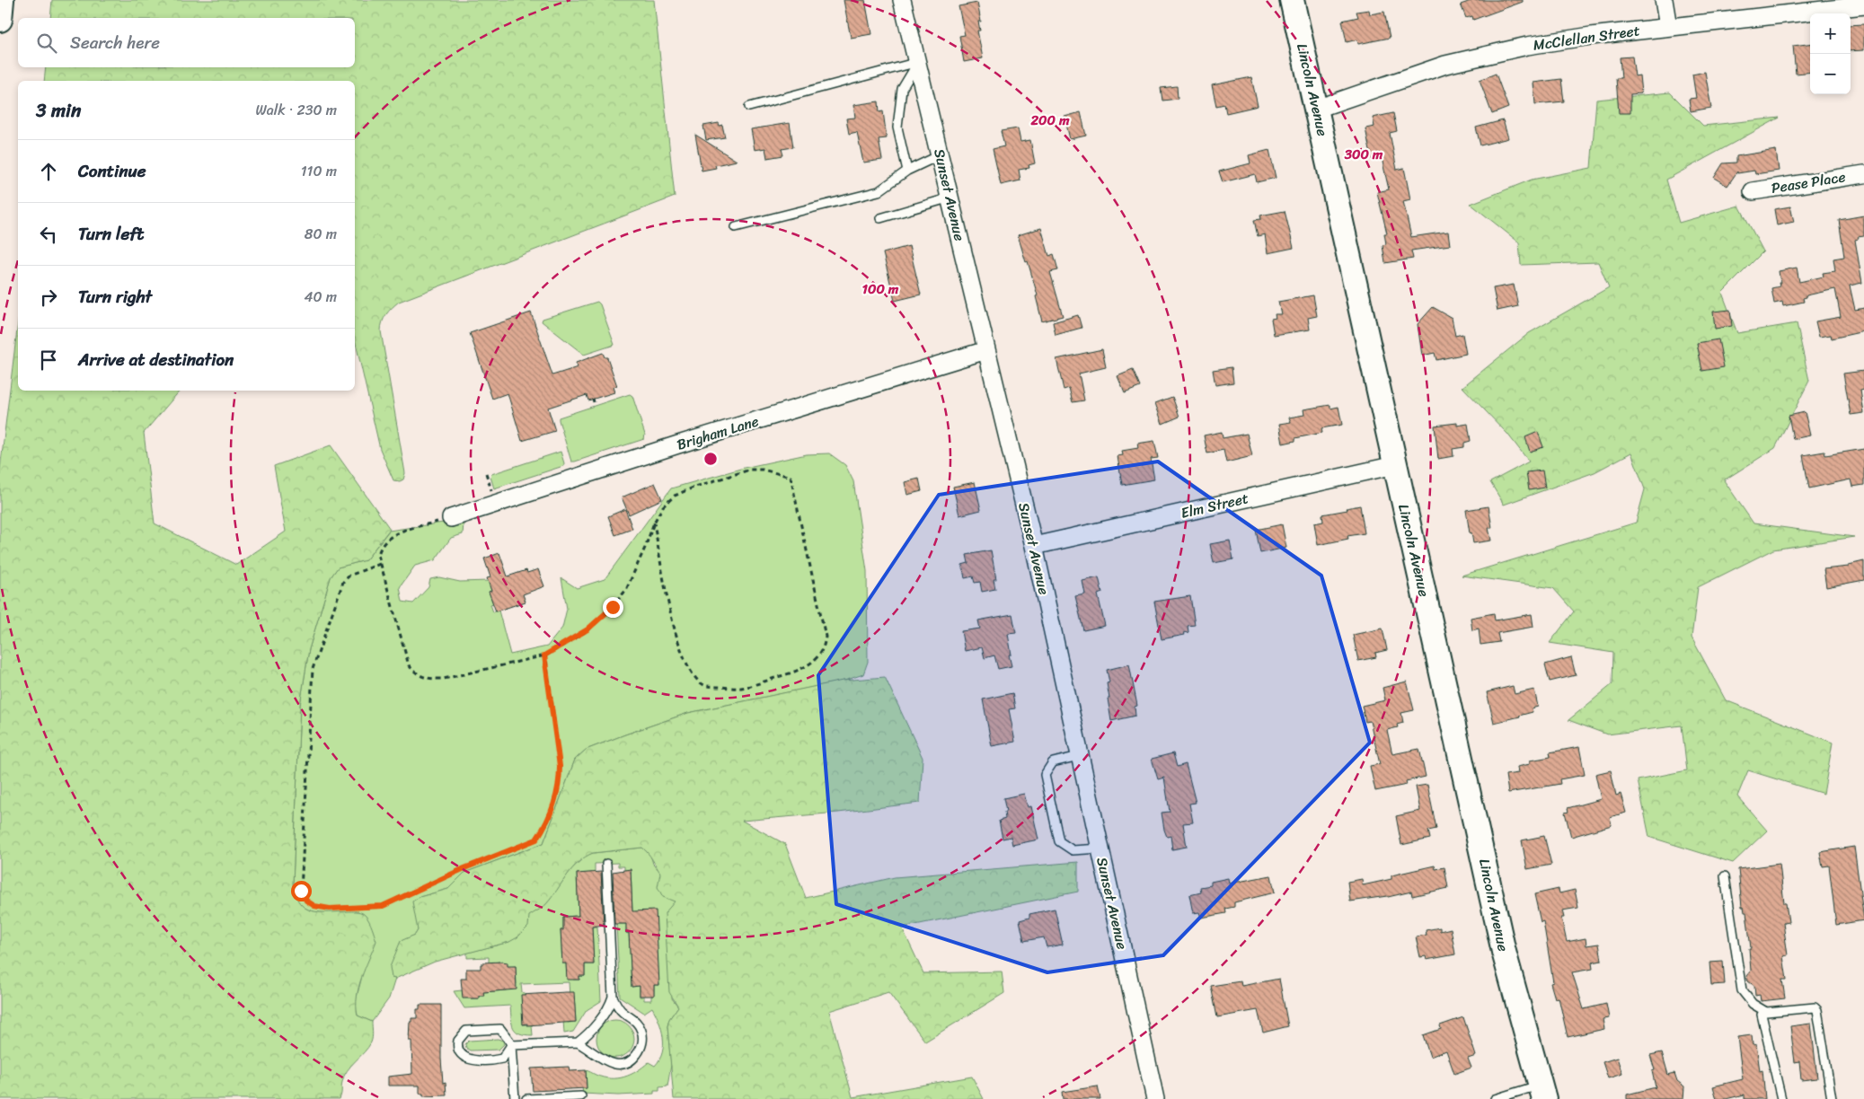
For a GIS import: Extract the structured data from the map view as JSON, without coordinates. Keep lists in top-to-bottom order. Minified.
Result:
{"streets":{"street":["McClellan Street","Lincoln Avenue","Pease Place","Sunset Avenue","Brigham Lane","Elm Street"]},"crossings":[["McClellan Street","Lincoln Avenue"],["Lincoln Avenue","Elm Street"],["Sunset Avenue","Brigham Lane"],["Sunset Avenue","Elm Street"]],"page":{"map_buttons":["+","−"],"search":"Search here","heading":["3 min","Walk · 230 m"],"list":[["Continue","110 m"],["Turn left","80 m"],["Turn right","40 m"],"Arrive at destination"]},"rings":["200 m","300 m","100 m"]}
